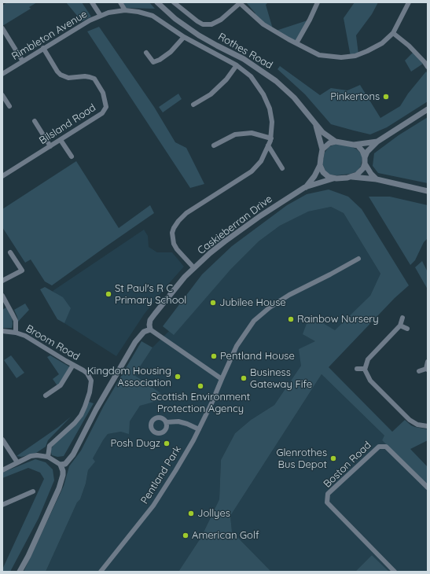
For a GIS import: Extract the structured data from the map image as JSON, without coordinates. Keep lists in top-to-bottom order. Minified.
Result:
{"streets":{"street":["Rimbleton Avenue","Rothes Road","Bilsland Road","Caskieberran Drive","Broom Road","Boston Road","Pentland Park"]},"crossings":[["Rimbleton Avenue","Bilsland Road"],["Rimbleton Avenue","Caskieberran Drive"],["Rothes Road","Caskieberran Drive"]],"places":["Pinkertons","St Paul's R C Primary School","Jubilee House","Rainbow Nursery","Pentland House","Kingdom Housing Association","Business Gateway Fife","Scottish Environment Protection Agency","Posh Dugz","Glenrothes Bus Depot","Jollyes","American Golf"]}
